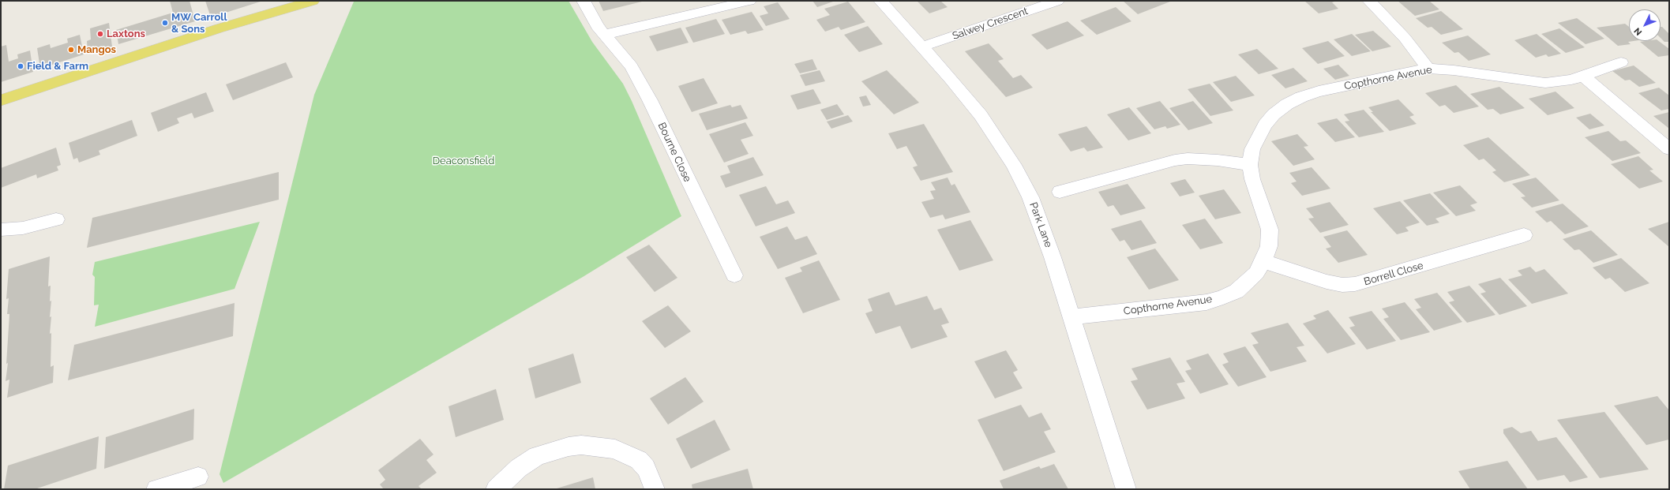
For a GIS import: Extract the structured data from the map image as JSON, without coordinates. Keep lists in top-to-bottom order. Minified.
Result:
{"streets":{"street":["Salwey Crescent","Copthorne Avenue","Bourne Close","Park Lane","Borrell Close"]},"crossings":[["Salwey Crescent","Park Lane"],["Copthorne Avenue","Park Lane"],["Copthorne Avenue","Borrell Close"]],"parks":["Deaconsfield"],"places":["MW Carroll & Sons","Laxtons","Mangos","Field & Farm"],"north":"bottom left"}
